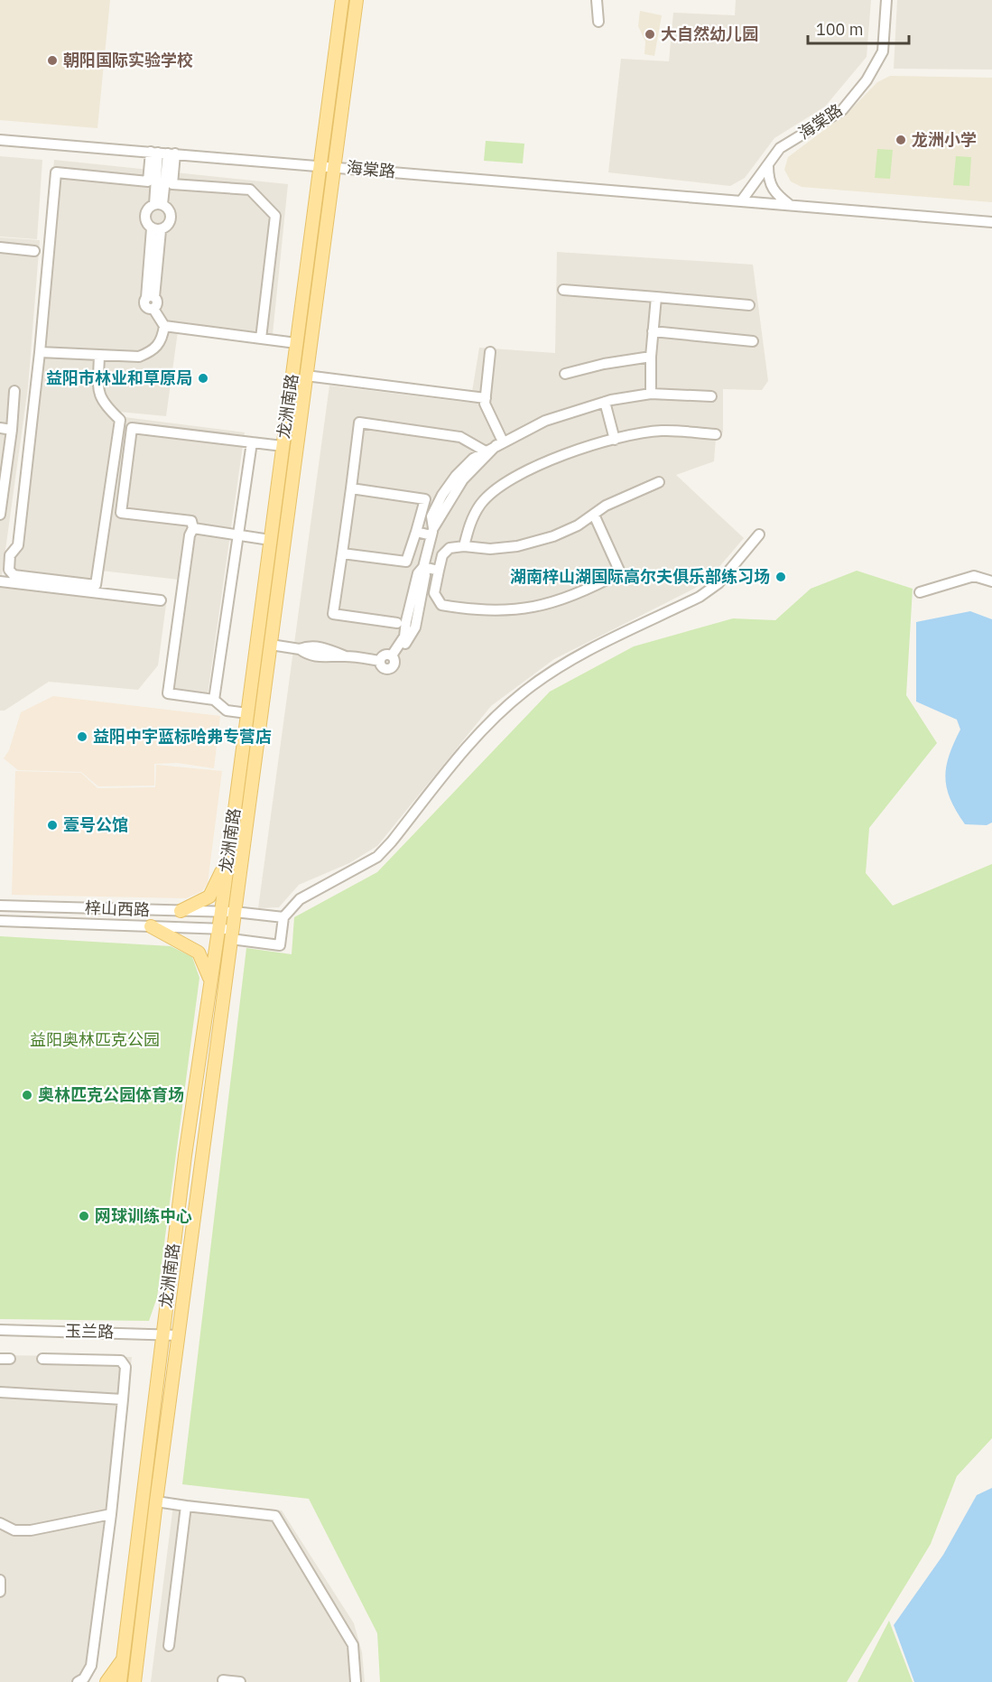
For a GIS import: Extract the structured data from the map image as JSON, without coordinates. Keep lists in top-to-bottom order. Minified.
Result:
{"streets":{"main road":["龙洲南路"],"street":["海棠路","梓山西路","玉兰路"]},"crossings":[["海棠路","龙洲南路"],["龙洲南路","梓山西路"],["龙洲南路","玉兰路"]],"parks":["益阳奥林匹克公园"],"places":["大自然幼儿园","朝阳国际实验学校","龙洲小学","益阳市林业和草原局","湖南梓山湖国际高尔夫俱乐部练习场","益阳中宇蓝标哈弗专营店","壹号公馆","奥林匹克公园体育场","网球训练中心"],"scale_bar":"100 m"}
